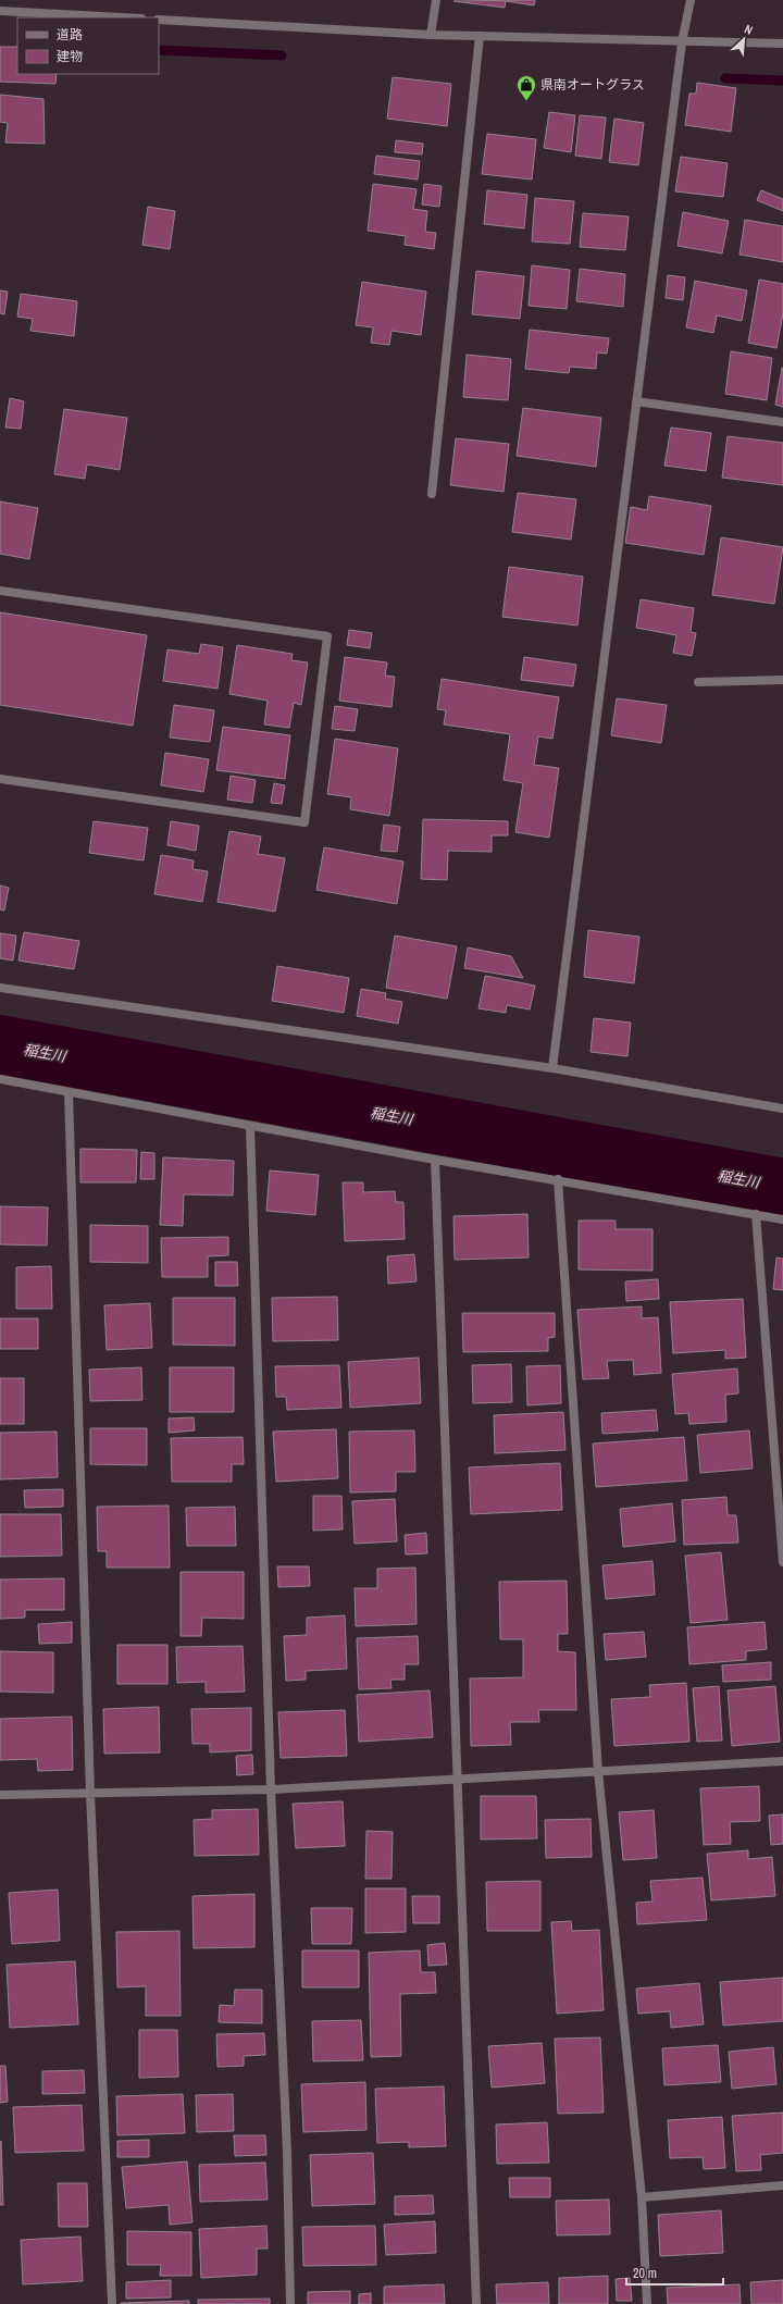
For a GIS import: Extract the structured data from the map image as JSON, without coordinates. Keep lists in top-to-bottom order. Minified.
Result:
{"water":["稲生川"],"places":{"shop":["県南オートグラス"]},"legend":["道路","建物"],"scale_bar":"20 m","north":"top right"}
